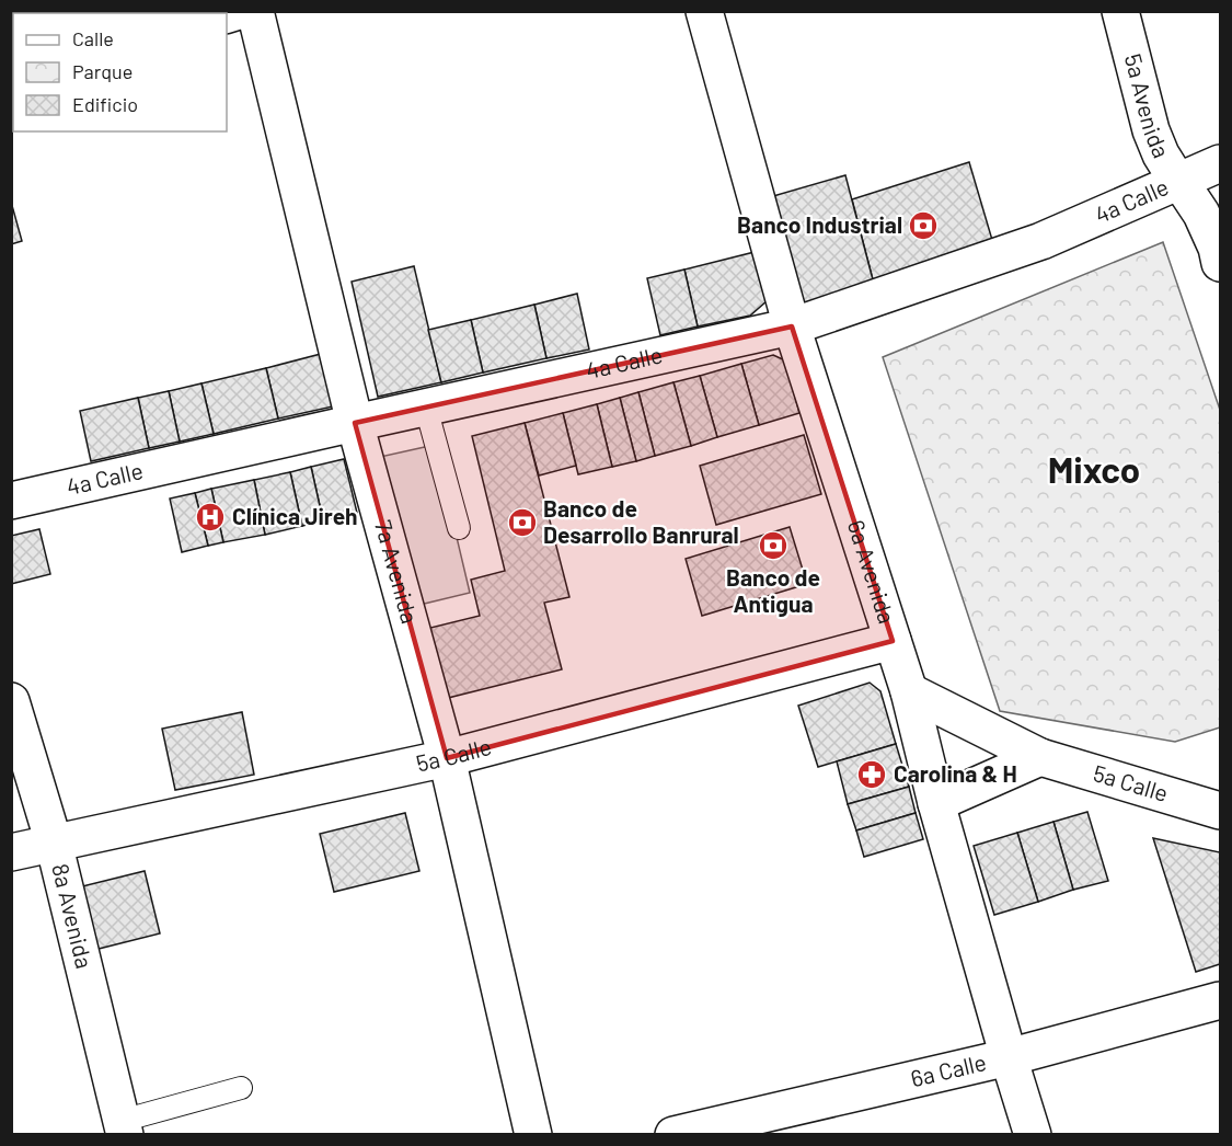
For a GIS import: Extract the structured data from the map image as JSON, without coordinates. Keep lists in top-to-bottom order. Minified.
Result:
{"streets":{"street":["5a Avenida","4a Calle","7a Avenida","6a Avenida","5a Calle","8a Avenida","6a Calle"]},"crossings":[["5a Avenida","4a Calle"],["4a Calle","7a Avenida"],["4a Calle","6a Avenida"],["7a Avenida","5a Calle"],["6a Avenida","5a Calle"],["6a Avenida","6a Calle"],["5a Calle","8a Avenida"]],"districts":["Mixco"],"places":{"bank":["Banco Industrial","Banco de Desarrollo Banrural","Banco de Antigua"],"hospital":["Clínica Jireh"],"pharmacy":["Carolina & H"]},"legend":["Calle","Parque","Edificio"]}
